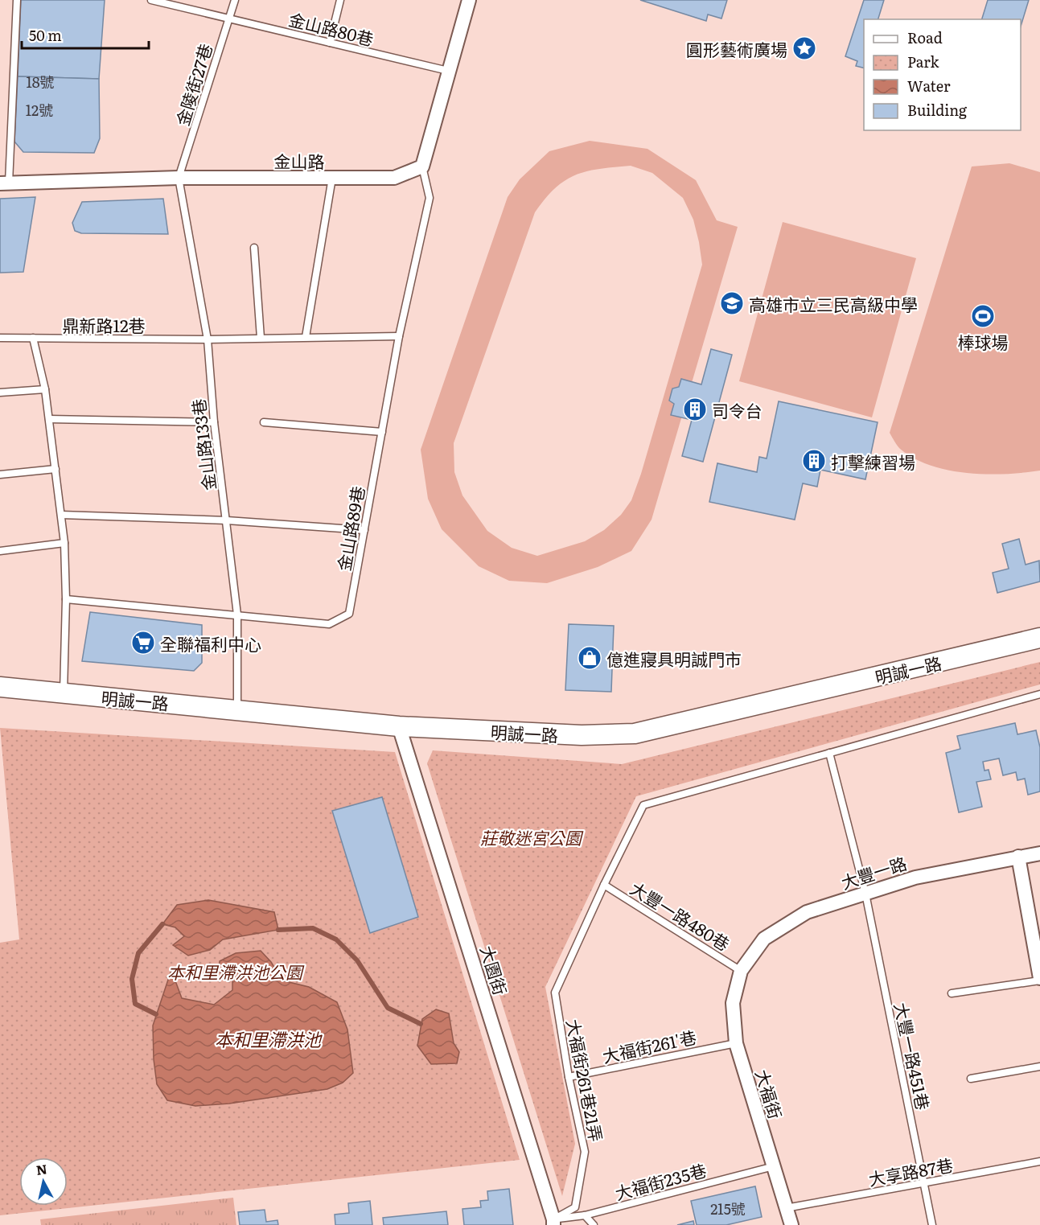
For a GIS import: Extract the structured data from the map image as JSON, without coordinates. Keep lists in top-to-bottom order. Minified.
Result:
{"streets":{"street":["金山路","明誠一路","大豐一路","大園街","大福街"],"lane":["金山路80巷","金陵街27巷","鼎新路12巷","金山路133巷","金山路89巷","大豐一路480巷","大福街261'巷","大豐一路451巷","大福街261巷21弄","大享路87巷","大福街235巷"]},"crossings":[["金山路80巷","金陵街27巷"],["金陵街27巷","金山路"],["金陵街27巷","金山路133巷"],["金山路","金山路133巷"],["金山路","金山路89巷"],["鼎新路12巷","金山路133巷"],["鼎新路12巷","金山路89巷"],["金山路133巷","金山路89巷"],["金山路133巷","明誠一路"],["明誠一路","大園街"],["大豐一路","大豐一路480巷"],["大豐一路","大豐一路451巷"],["大豐一路","大福街"],["大豐一路480巷","大福街261巷21弄"],["大豐一路480巷","大福街"],["大園街","大福街261巷21弄"],["大園街","大福街235巷"],["大福街261'巷","大福街261巷21弄"],["大福街261'巷","大福街"],["大豐一路451巷","大享路87巷"],["大福街261巷21弄","大福街235巷"],["大福街","大享路87巷"],["大福街","大福街235巷"]],"water":["本和里滯洪池"],"parks":["莊敬迷宮公園","本和里滯洪池公園"],"places":{"place":["圓形藝術廣場"],"school or university":["高雄市立三民高級中學"],"sports":["棒球場"],"building":["司令台","打擊練習場"],"supermarket":["全聯福利中心"],"shop":["億進寢具明誠門市"]},"house_numbers":["18號","12號","215號"],"legend":["Road","Park","Water","Building"],"scale_bar":"50 m","north":"top"}
